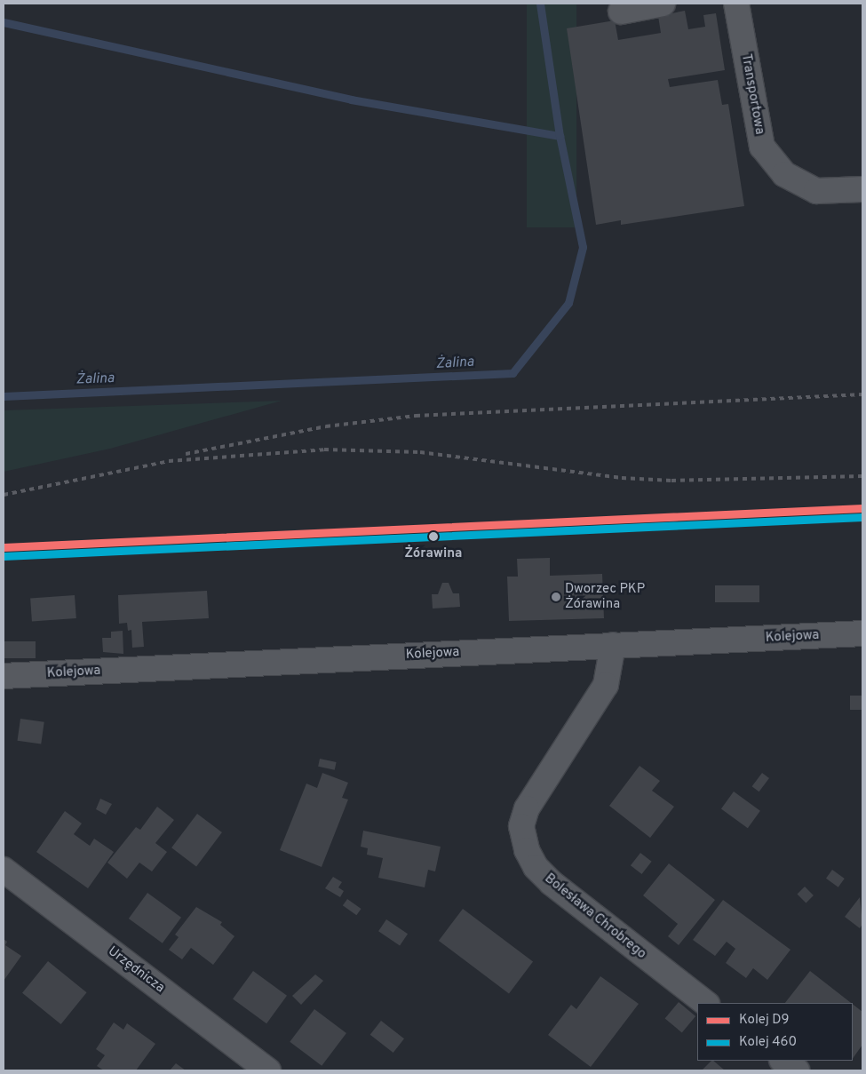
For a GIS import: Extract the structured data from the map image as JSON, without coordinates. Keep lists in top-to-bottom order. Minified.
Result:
{"streets":{"street":["Transportowa","Kolejowa","Bolesława Chrobrego","Urzędnicza"]},"crossings":[["Kolejowa","Bolesława Chrobrego"]],"water":["Żalina"],"places":["Żórawina","Dworzec PKP Żórawina"],"lines":["rail line D9","rail line 460"],"legend":["Kolej D9","Kolej 460"]}
